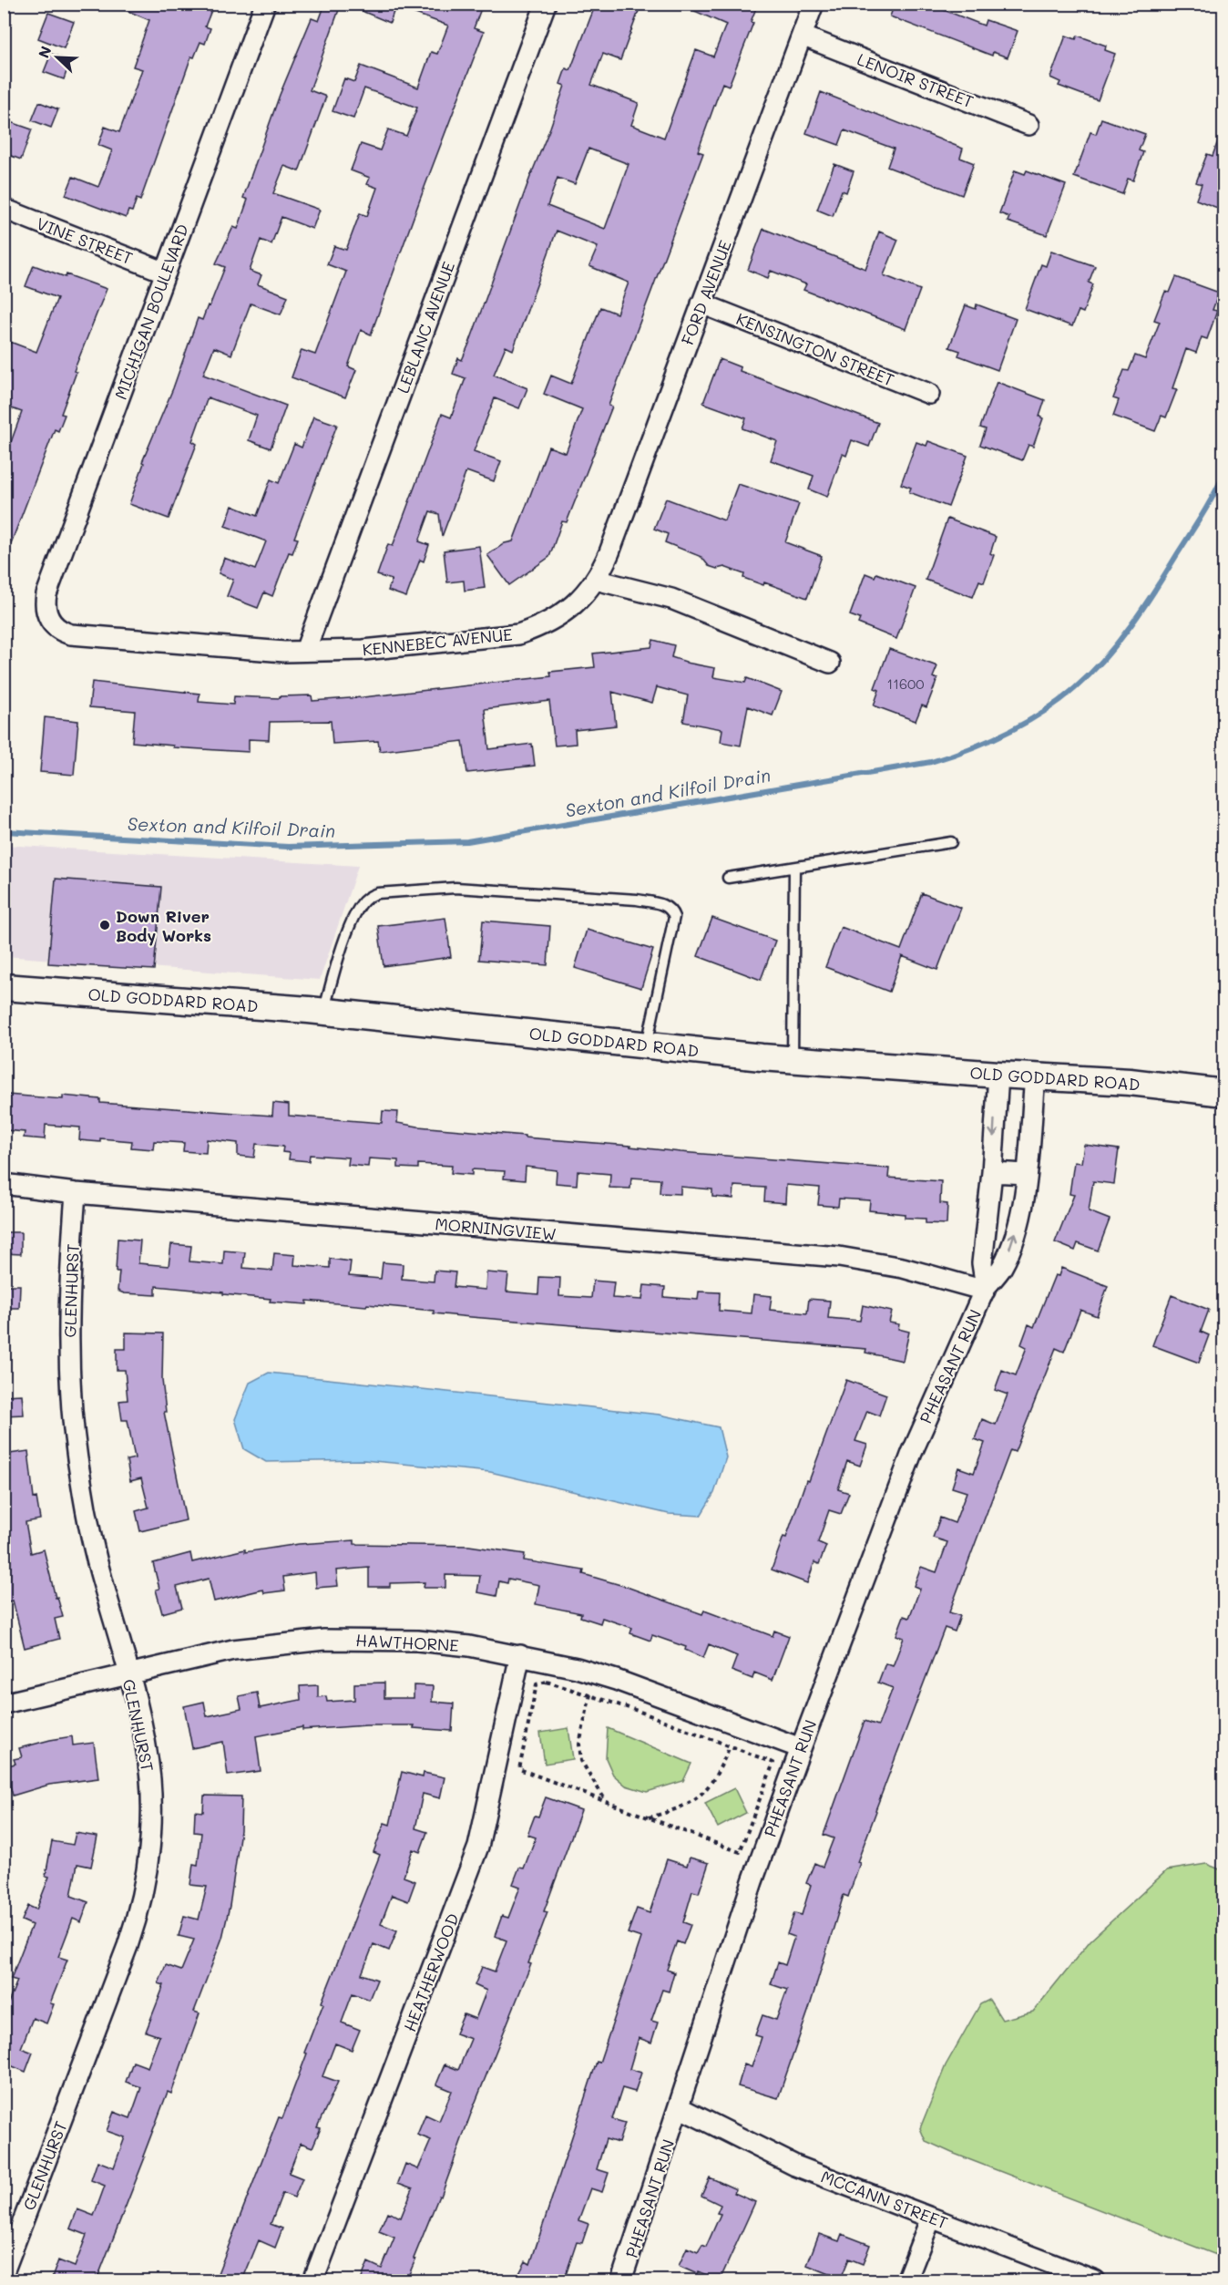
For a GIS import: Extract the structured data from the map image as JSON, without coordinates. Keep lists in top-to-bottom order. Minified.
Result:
{"streets":{"street":["LENOIR STREET","VINE STREET","FORD AVENUE","MICHIGAN BOULEVARD","LEBLANC AVENUE","KENSINGTON STREET","KENNEBEC AVENUE","OLD GODDARD ROAD","MORNINGVIEW","GLENHURST","PHEASANT RUN","HAWTHORNE","HEATHERWOOD","MCCANN STREET"]},"crossings":[["LENOIR STREET","FORD AVENUE"],["VINE STREET","MICHIGAN BOULEVARD"],["FORD AVENUE","KENSINGTON STREET"],["FORD AVENUE","KENNEBEC AVENUE"],["MICHIGAN BOULEVARD","KENNEBEC AVENUE"],["LEBLANC AVENUE","KENNEBEC AVENUE"],["OLD GODDARD ROAD","PHEASANT RUN"],["MORNINGVIEW","GLENHURST"],["MORNINGVIEW","PHEASANT RUN"],["GLENHURST","HAWTHORNE"],["PHEASANT RUN","HAWTHORNE"],["PHEASANT RUN","MCCANN STREET"],["HAWTHORNE","HEATHERWOOD"]],"water":["Sexton and Kilfoil Drain"],"places":["Down River Body Works"],"house_numbers":["11600"],"north":"top left"}
